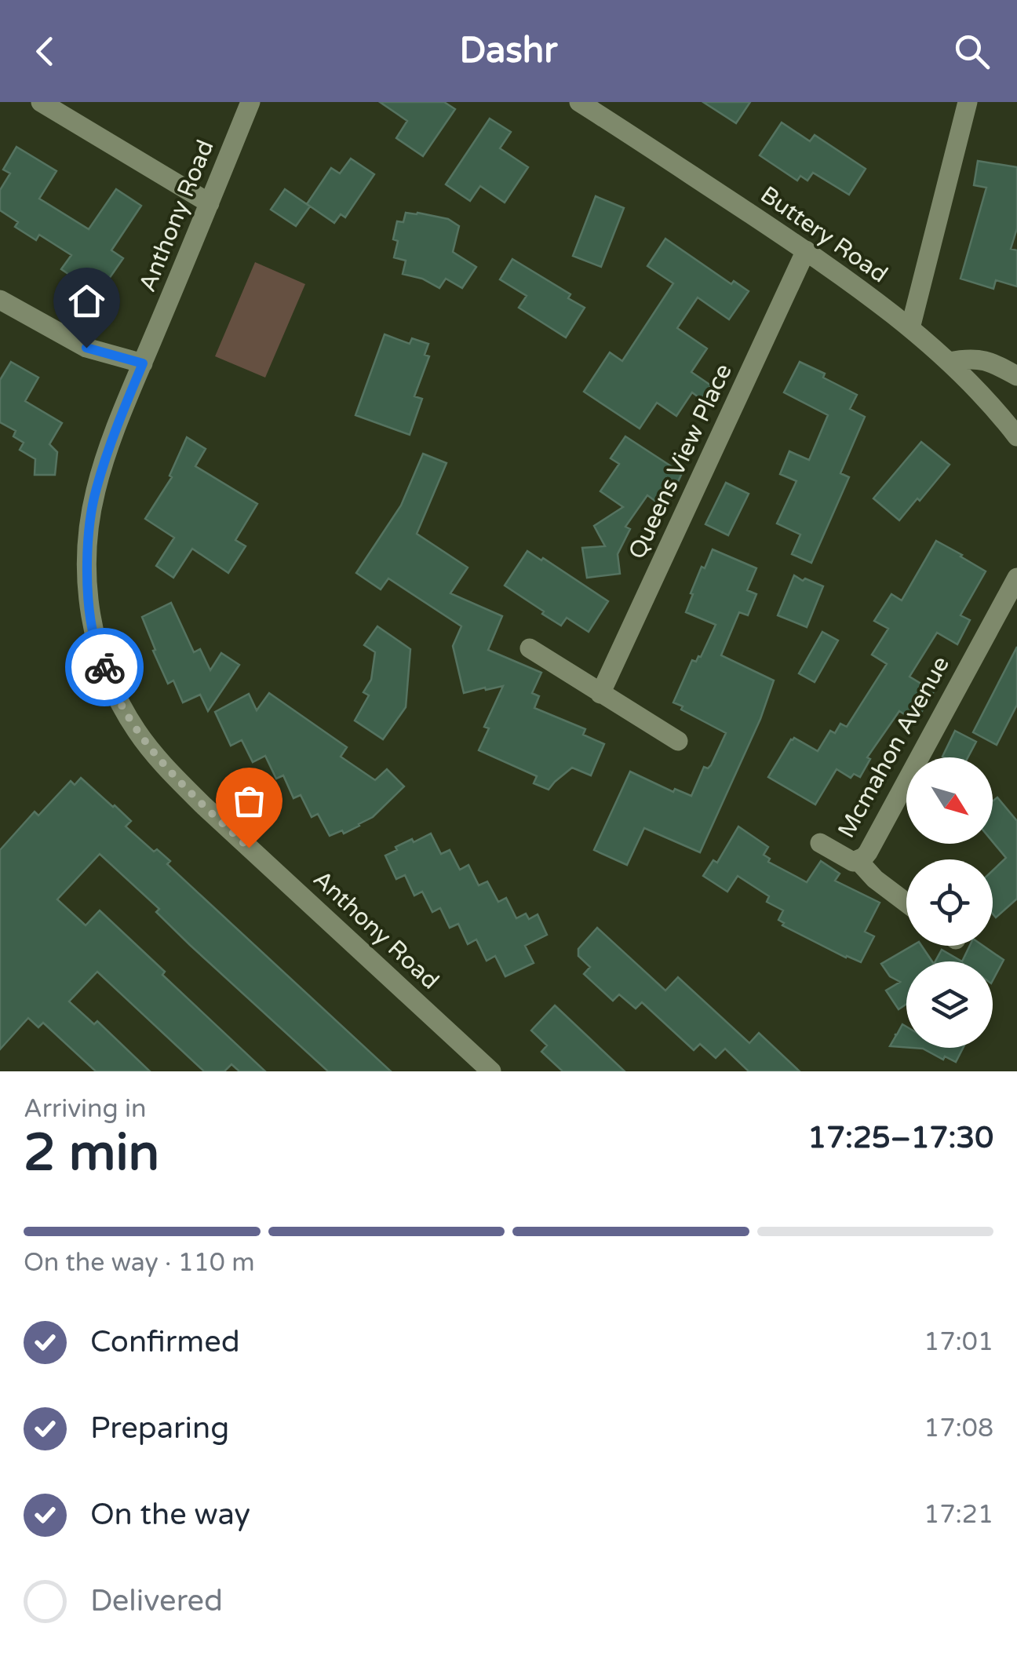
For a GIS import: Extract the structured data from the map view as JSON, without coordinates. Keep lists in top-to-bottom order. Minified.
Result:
{"streets":{"street":["Anthony Road","Buttery Road","Queens View Place","Mcmahon Avenue"]},"crossings":[["Buttery Road","Queens View Place"]],"north":"bottom right","page":{"header":"Dashr","heading":["2 min","Arriving in","17:25–17:30"],"bar":"On the way · 110 m","list":[["Confirmed","17:01"],["Preparing","17:08"],["On the way","17:21"],"Delivered"]}}
